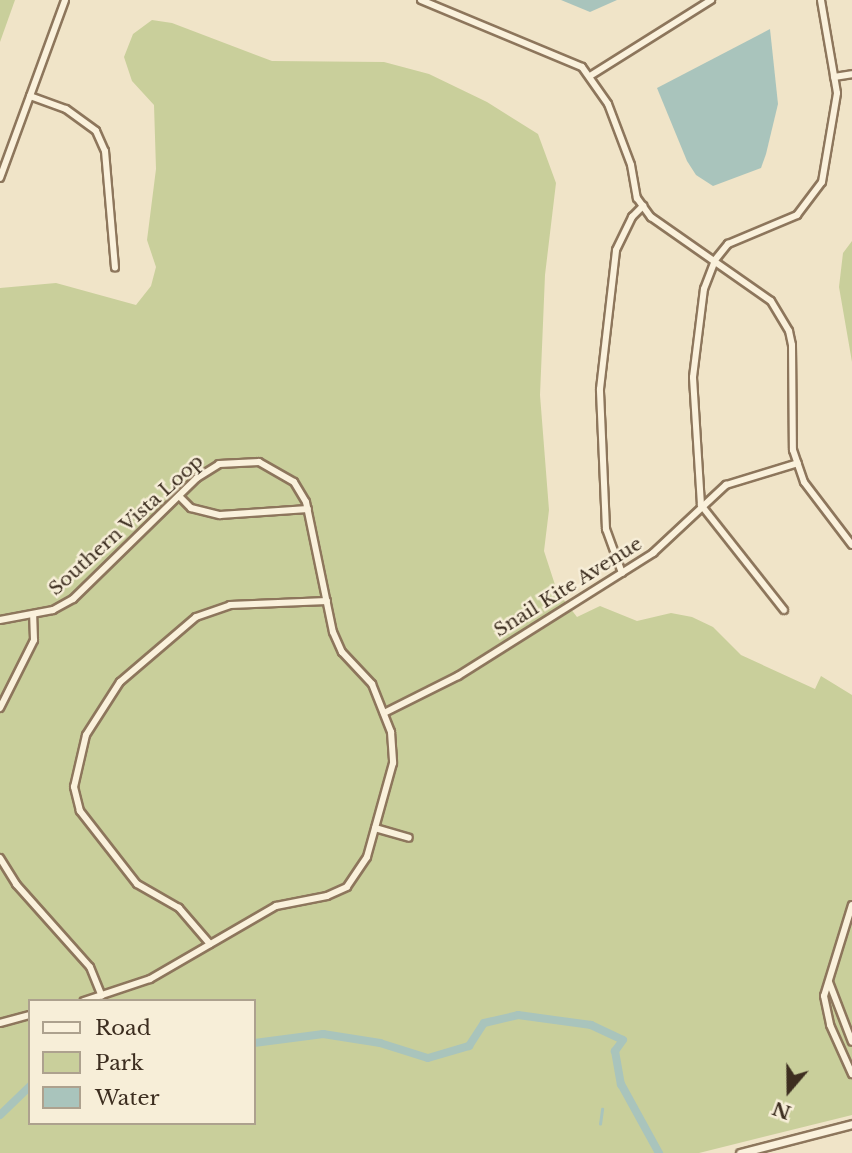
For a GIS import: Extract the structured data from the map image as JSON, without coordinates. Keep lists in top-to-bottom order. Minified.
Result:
{"streets":{"street":["Southern Vista Loop","Snail Kite Avenue"]},"crossings":[["Southern Vista Loop","Snail Kite Avenue"]],"legend":["Road","Park","Water"],"north":"bottom"}
